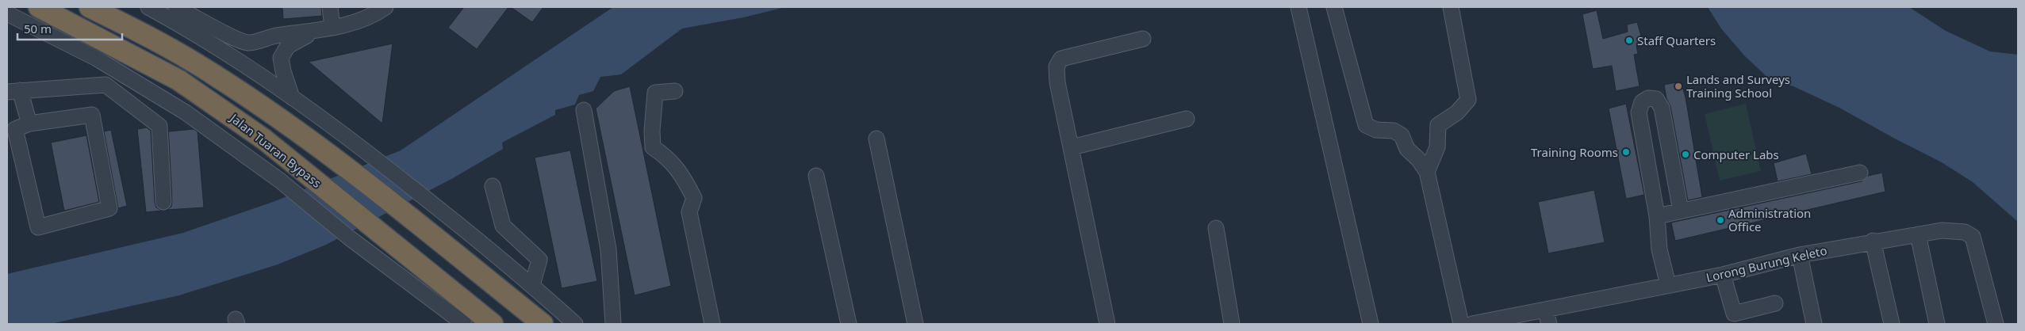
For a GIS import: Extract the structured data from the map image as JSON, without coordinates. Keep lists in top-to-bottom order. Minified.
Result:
{"streets":{"highway":["Jalan Tuaran Bypass"],"street":["Lorong Burung Keleto"]},"places":["Staff Quarters","Lands and Surveys Training School","Training Rooms","Computer Labs","Administration Office"],"scale_bar":"50 m"}
